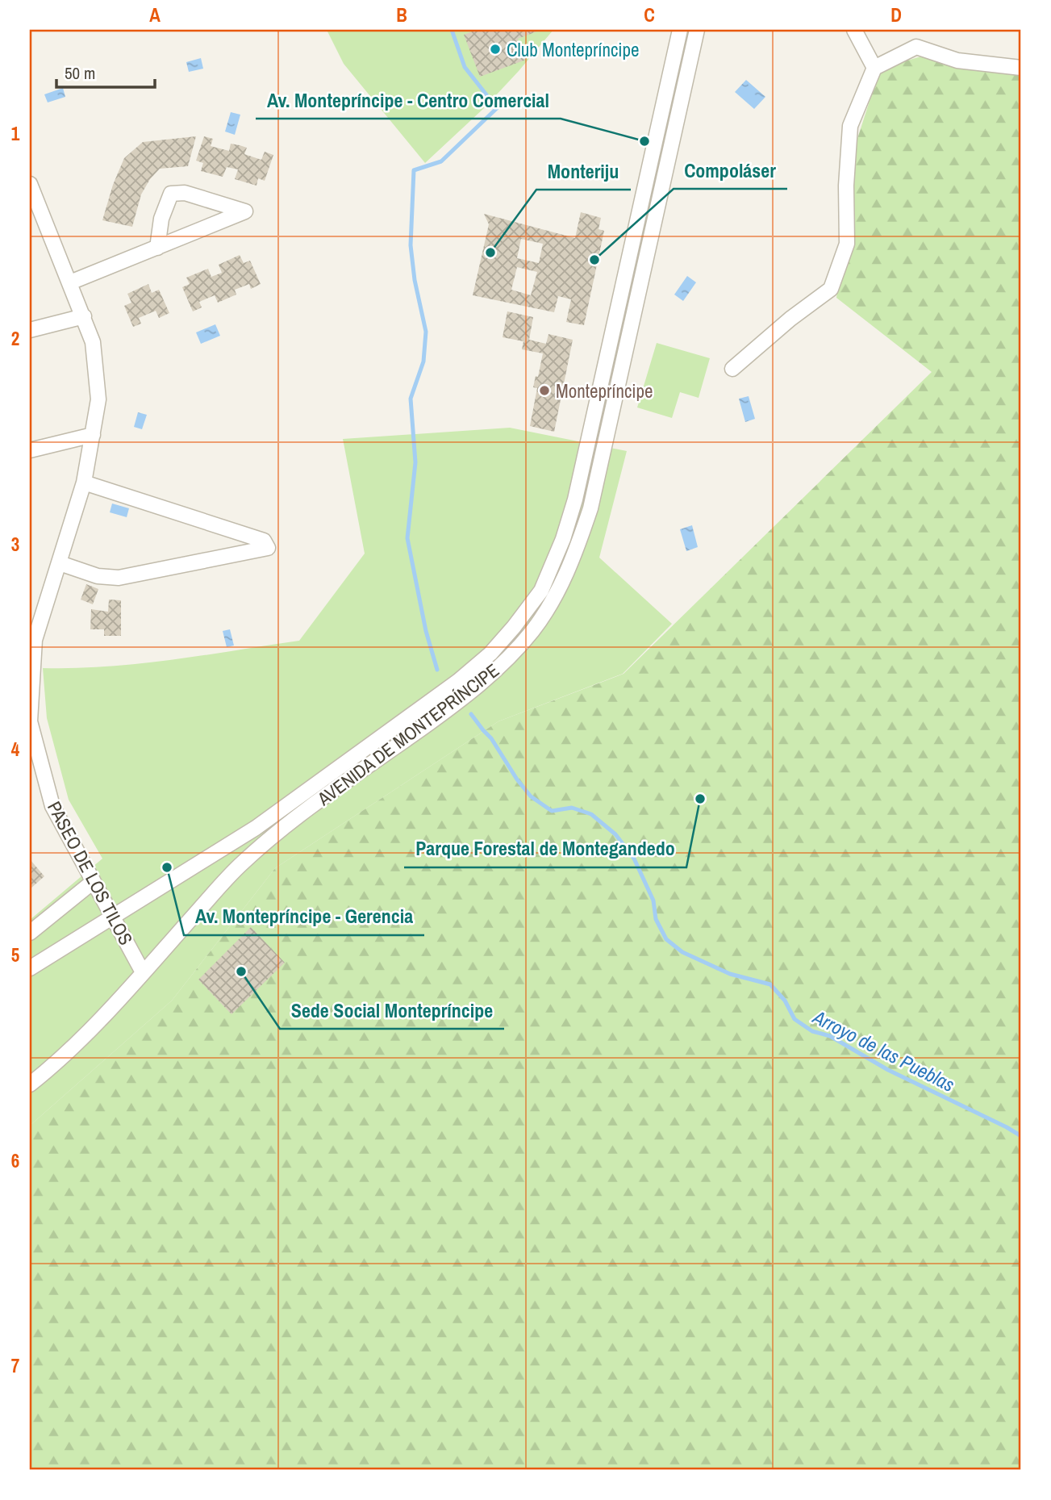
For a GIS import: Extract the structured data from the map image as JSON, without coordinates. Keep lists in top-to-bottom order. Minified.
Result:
{"streets":{"street":["AVENIDA DE MONTEPRÍNCIPE","PASEO DE LOS TILOS"]},"crossings":[["AVENIDA DE MONTEPRÍNCIPE","PASEO DE LOS TILOS"]],"water":["Arroyo de las Pueblas"],"places":["Club Montepríncipe","Av. Montepríncipe - Centro Comercial","Monteriju","Compoláser","Montepríncipe","Parque Forestal de Montegandedo","Av. Montepríncipe - Gerencia","Sede Social Montepríncipe"],"scale_bar":"50 m","grid":{"columns":["A","B","C","D"],"rows":["1","2","3","4","5","6","7"]}}
